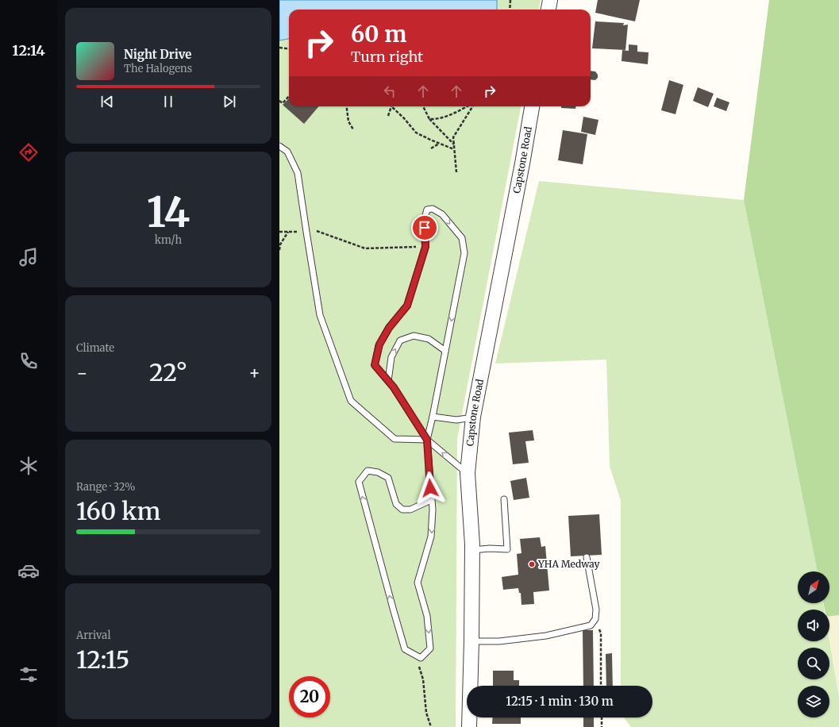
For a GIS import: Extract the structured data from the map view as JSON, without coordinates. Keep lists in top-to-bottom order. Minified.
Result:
{"streets":{"street":["Capstone Road"]},"places":["YHA Medway"],"north":"top right","page":{"tabs":"12:14","turn":["60 m","Turn right"],"song":["Night Drive","The Halogens"],"tile":[["14","km/h"],"Climate",["Range · 32%","160 km"],["Arrival","12:15"]],"heat":["−","22°","+"],"limit":"20","trip":"12:15 · 1 min · 130 m"}}
